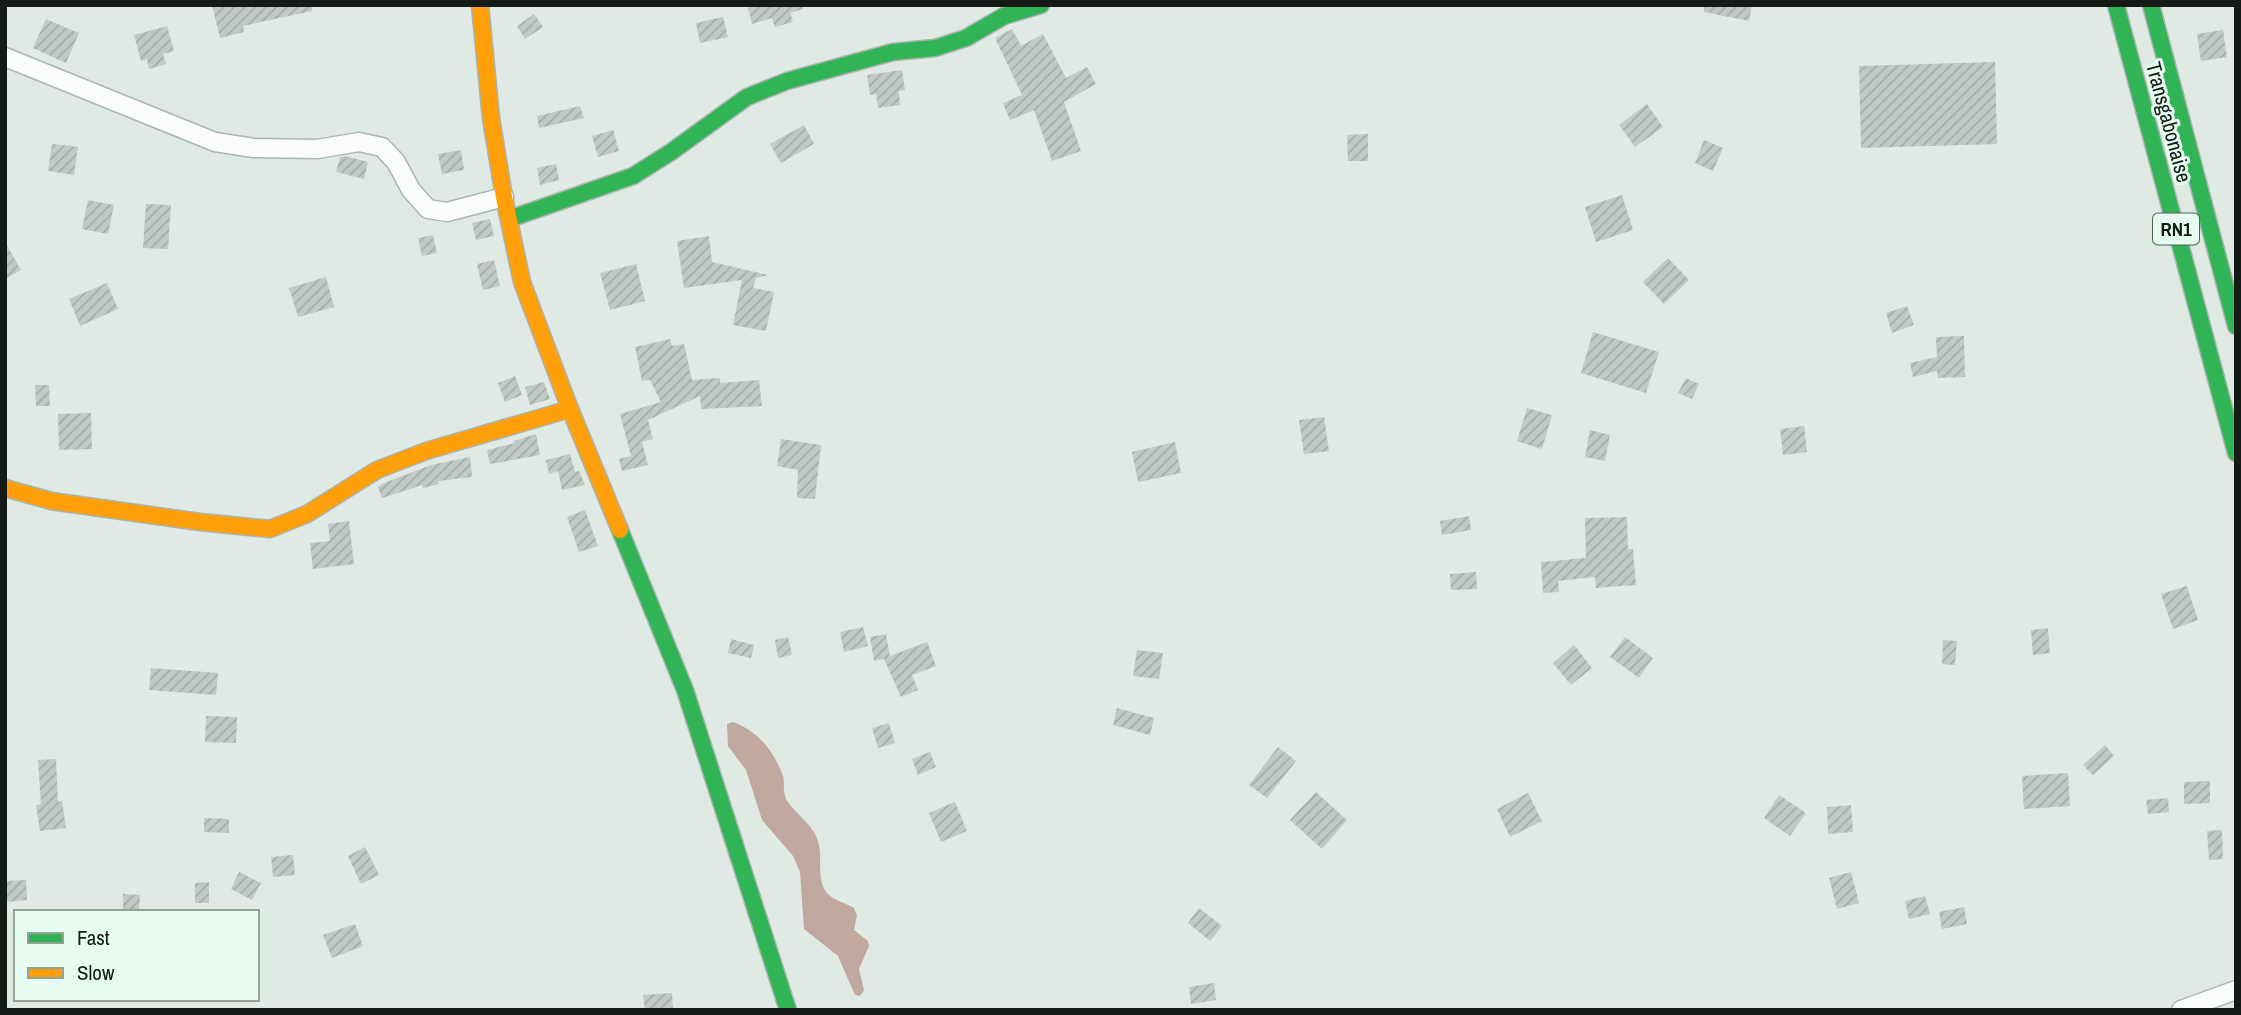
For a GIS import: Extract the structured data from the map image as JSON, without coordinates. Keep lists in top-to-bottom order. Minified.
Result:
{"streets":{"main road":["Transgabonaise","RN1"]},"legend":["Fast","Slow"]}
